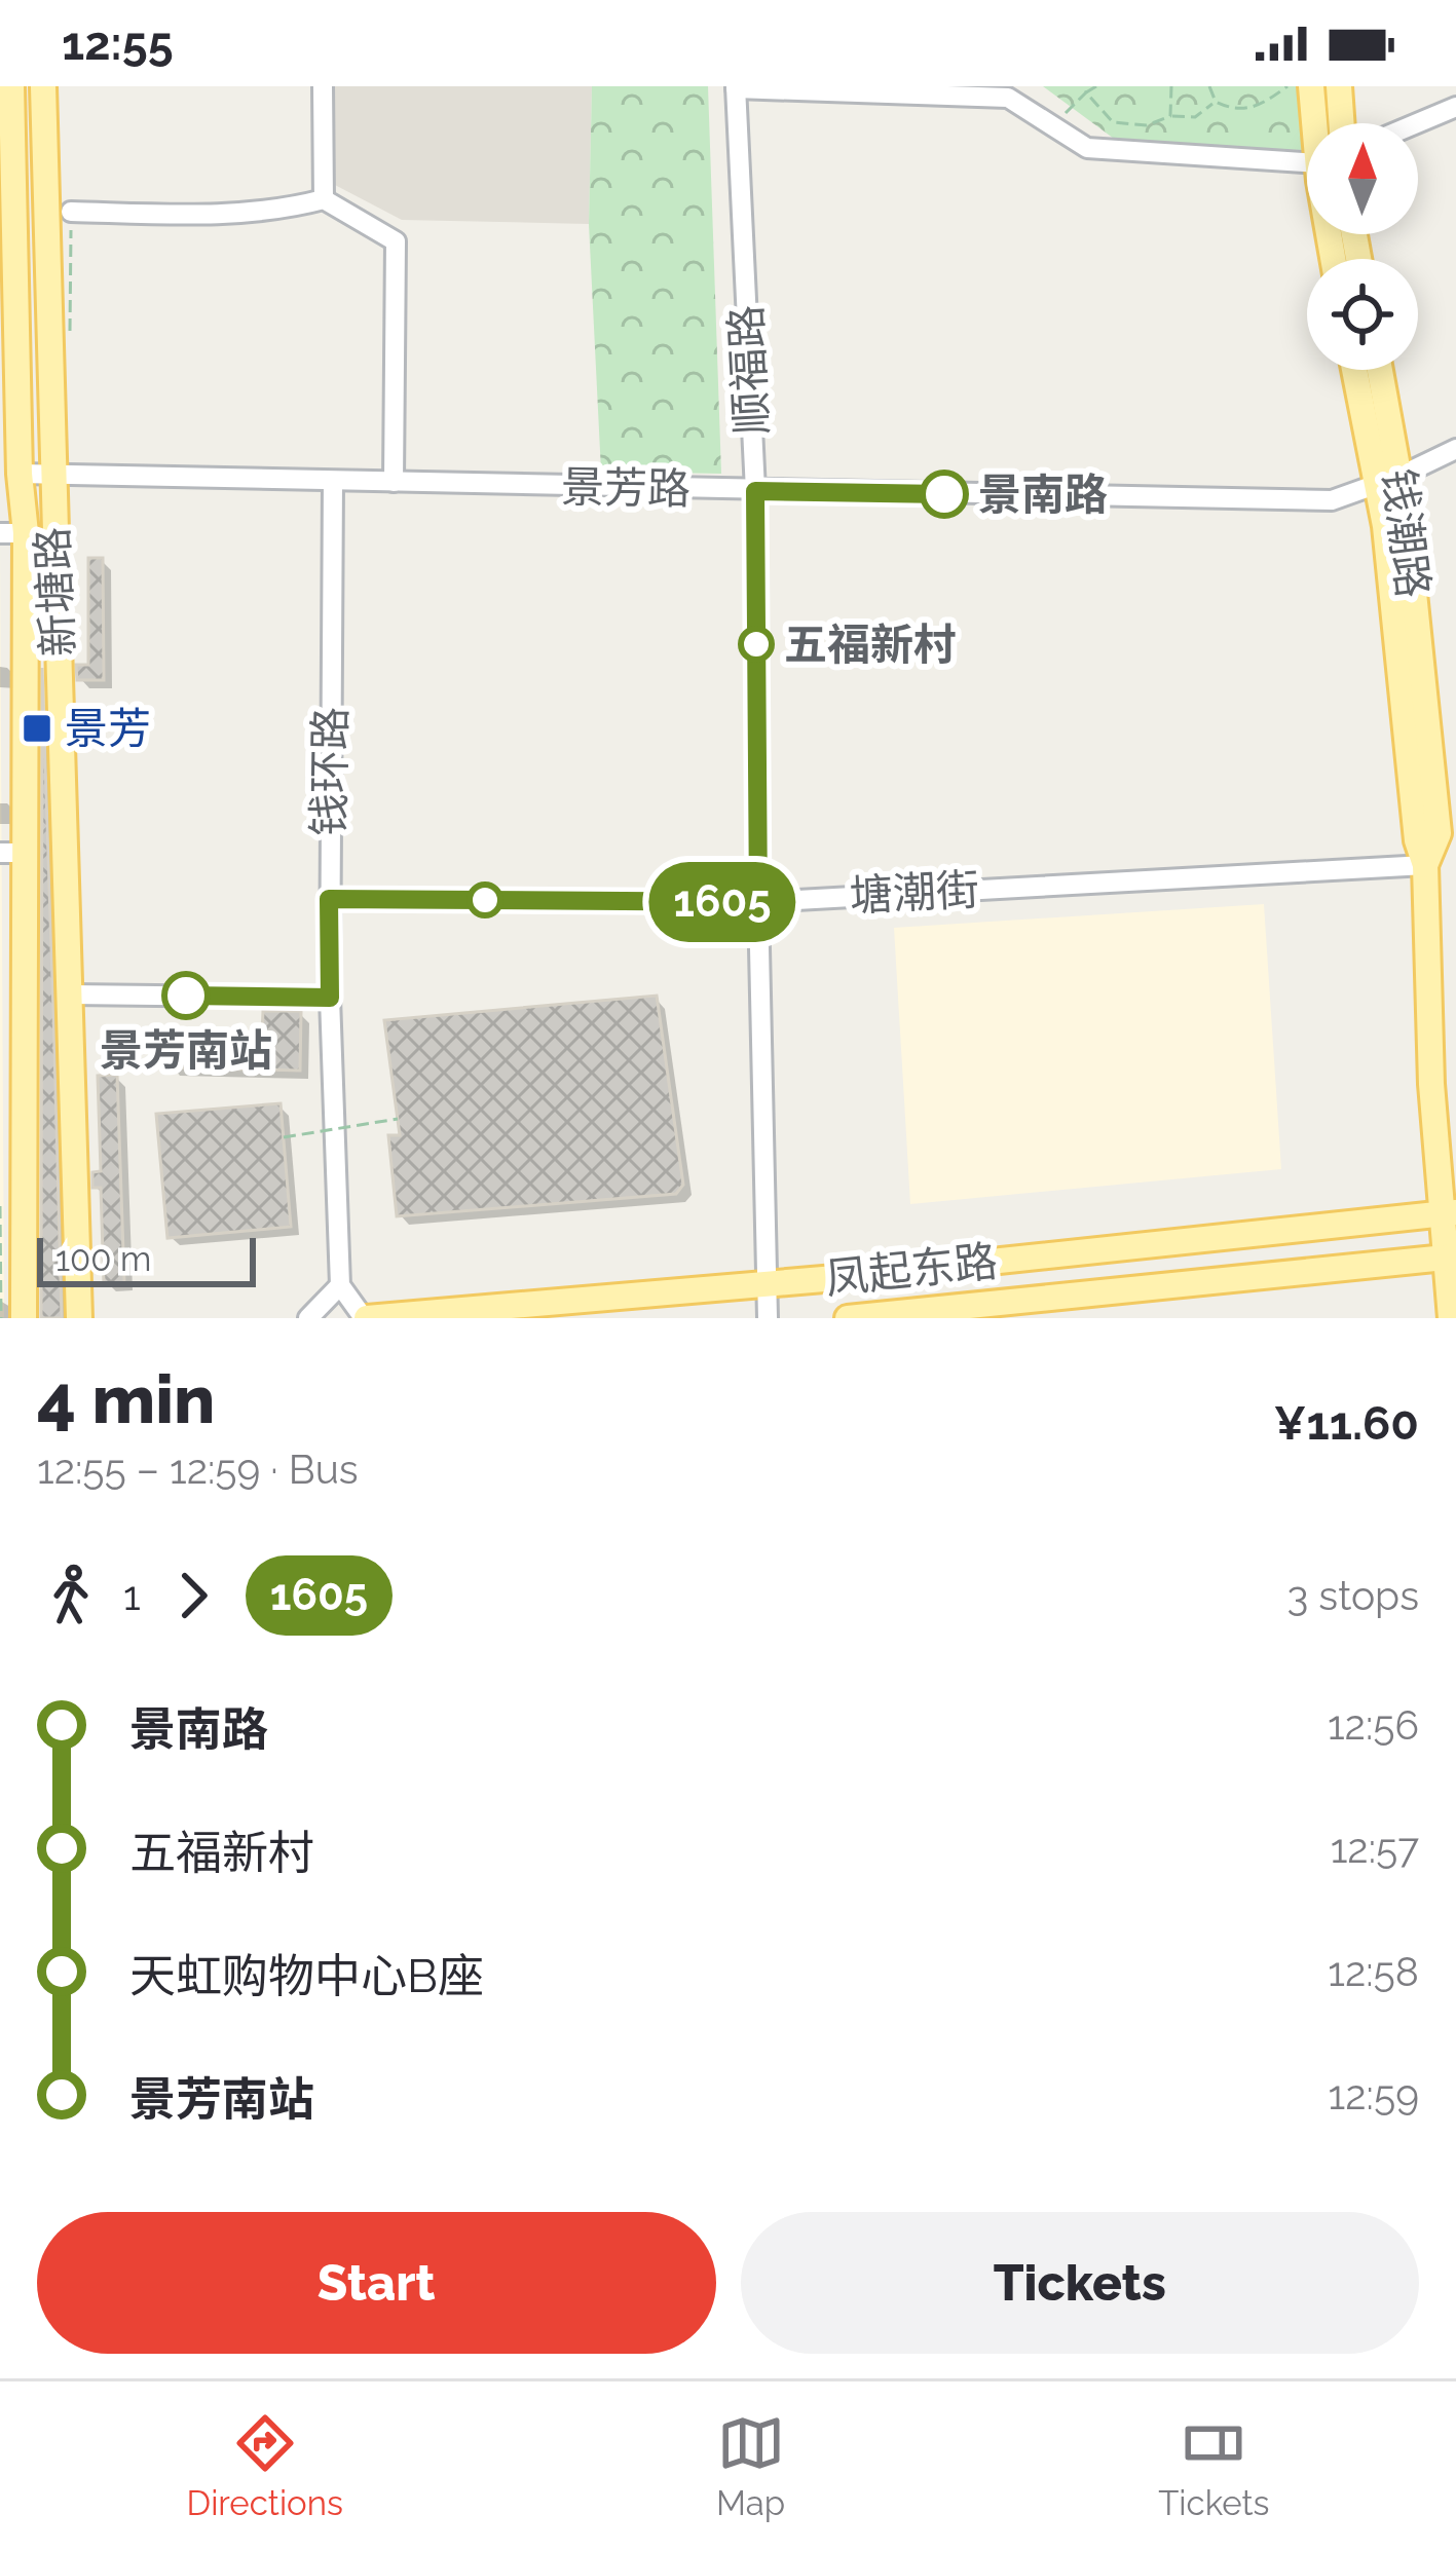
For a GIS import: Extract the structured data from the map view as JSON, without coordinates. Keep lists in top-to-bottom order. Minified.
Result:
{"streets":{"main road":["钱潮路","新塘路","凤起东路"],"street":["顺福路","景芳路","钱环路","塘潮街"]},"crossings":[["顺福路","景芳路"],["顺福路","塘潮街"],["顺福路","凤起东路"],["景芳路","钱潮路"],["景芳路","新塘路"],["景芳路","钱环路"],["钱潮路","塘潮街"],["钱潮路","凤起东路"],["钱环路","塘潮街"]],"places":{"other":["景南路","五福新村","景芳南站"],"transit":["景芳"]},"lines":["bus line 1605"],"scale_bar":"100 m","north":"top","page":{"status":"12:55","on_map":"1605","scale":"100 m","heading":["4 min","12:55 – 12:59 · Bus","¥11.60"],"legs":["1","1605","3 stops"],"list":[{"name":"景南路","value":"12:56"},{"name":"五福新村","value":"12:57"},{"name":"天虹购物中心B座","value":"12:58"},{"name":"景芳南站","value":"12:59"}],"buttons":["Start","Tickets"],"tabs":["Directions","Map","Tickets"]}}
